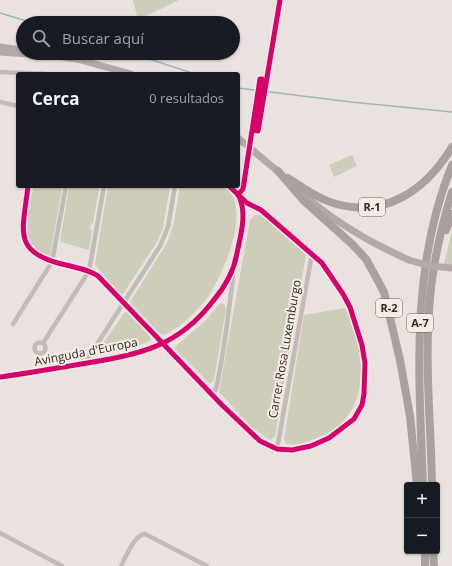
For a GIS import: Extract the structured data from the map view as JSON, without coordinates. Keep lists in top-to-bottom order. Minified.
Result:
{"streets":{"highway":["R-1","R-2","A-7"],"street":["Carrer Rosa Luxemburgo","Avinguda d'Europa"]},"crossings":[["R-1","R-2"]],"page":{"search":"Buscar aquí","heading":["Cerca","0 resultados"],"map_buttons":["+","−"]}}
